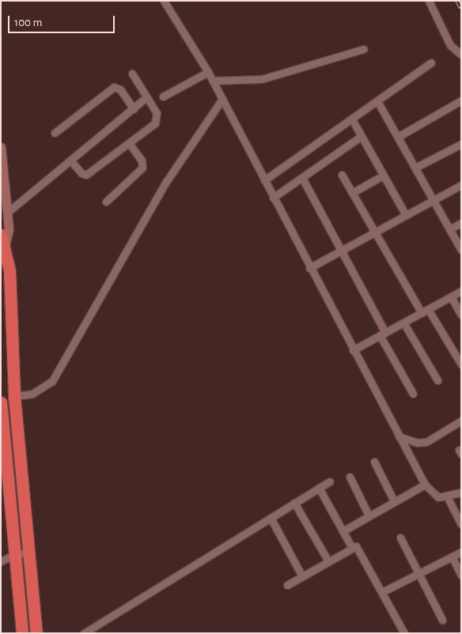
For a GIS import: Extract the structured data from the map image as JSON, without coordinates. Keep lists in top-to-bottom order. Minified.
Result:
{"scale_bar":"100 m"}
